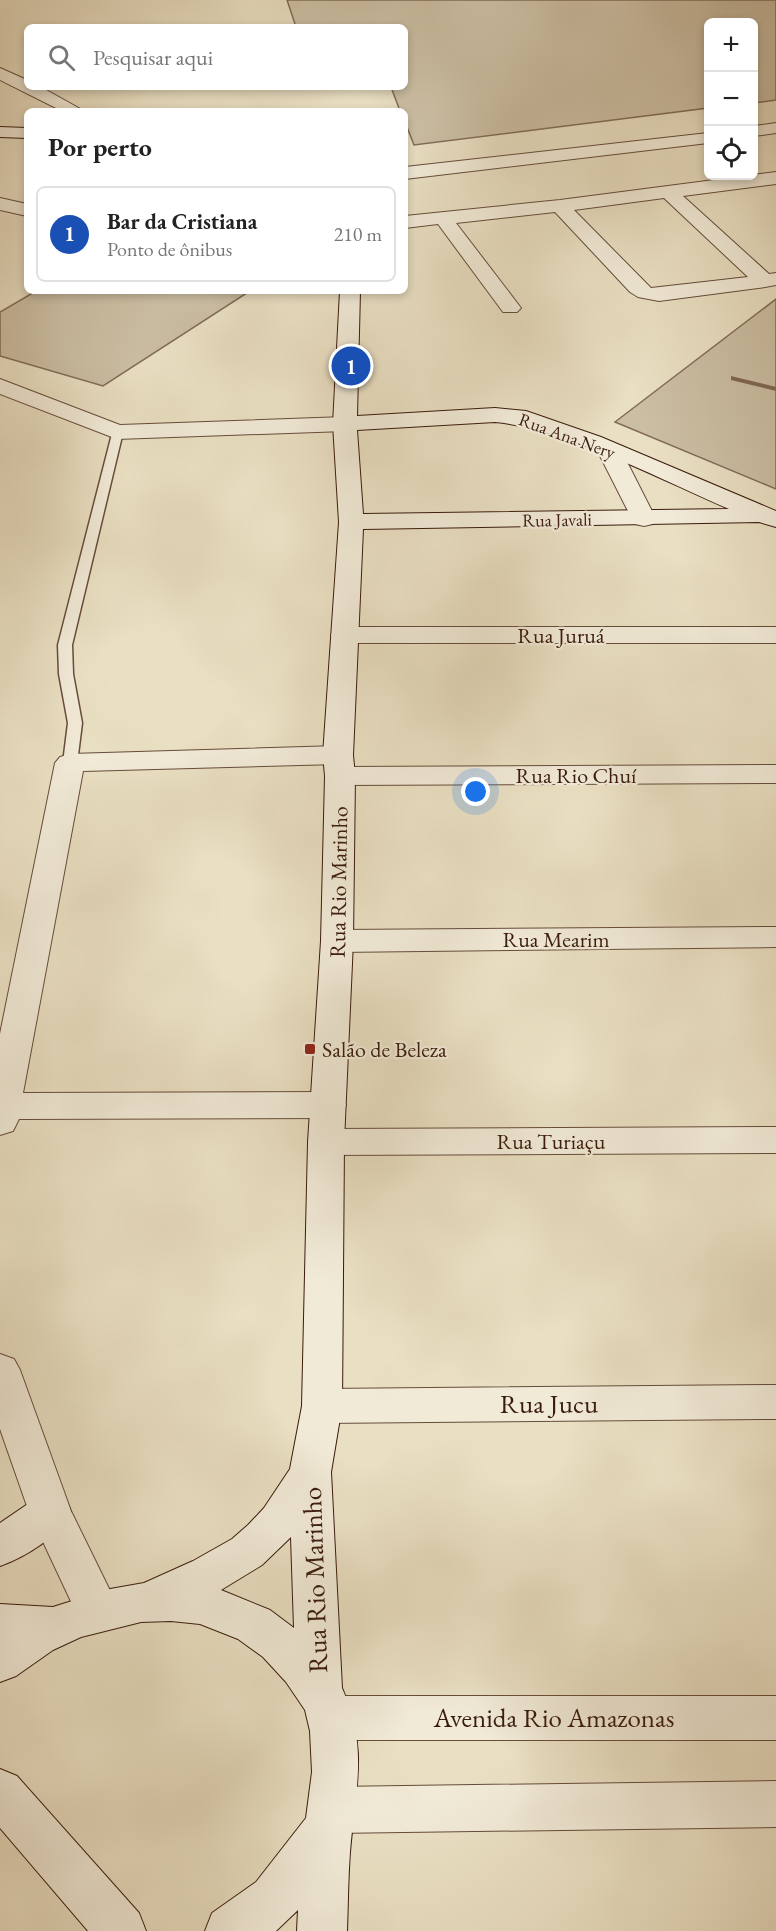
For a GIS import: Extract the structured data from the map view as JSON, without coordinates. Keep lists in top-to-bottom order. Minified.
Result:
{"streets":{"street":["Rua Ana Nery","Rua Javali","Rua Juruá","Rua Rio Chuí","Rua Rio Marinho","Rua Mearim","Rua Turiaçu","Rua Jucu","Avenida Rio Amazonas"]},"crossings":[["Rua Ana Nery","Rua Javali"],["Rua Ana Nery","Rua Rio Marinho"],["Rua Javali","Rua Rio Marinho"],["Rua Juruá","Rua Rio Marinho"],["Rua Rio Chuí","Rua Rio Marinho"],["Rua Rio Marinho","Rua Mearim"],["Rua Rio Marinho","Rua Turiaçu"],["Rua Rio Marinho","Rua Jucu"],["Rua Rio Marinho","Avenida Rio Amazonas"]],"places":{"transit":["Salão de Beleza"]},"page":{"map_buttons":["+","−"],"search":"Pesquisar aqui","heading":"Por perto","list":[{"mark":"1","name":"Bar da Cristiana","note":"Ponto de ônibus","value":"210 m"}],"pins":"1"}}
